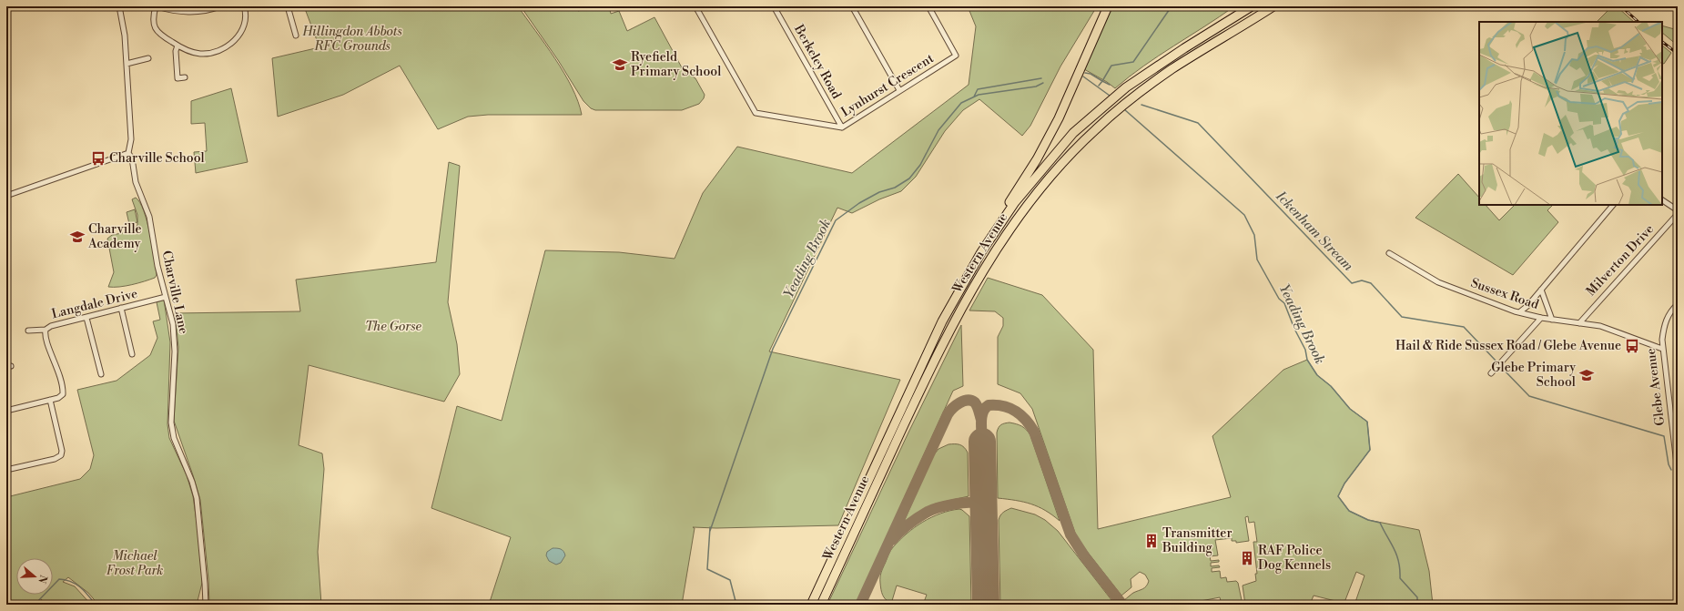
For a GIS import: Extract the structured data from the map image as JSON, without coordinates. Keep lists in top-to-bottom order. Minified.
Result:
{"streets":{"highway":["Western Avenue"],"street":["Berkeley Road","Lynhurst Crescent","Milverton Drive","Charville Lane","Sussex Road","Langdale Drive","Glebe Avenue"]},"crossings":[["Berkeley Road","Lynhurst Crescent"],["Milverton Drive","Sussex Road"],["Charville Lane","Langdale Drive"],["Sussex Road","Glebe Avenue"]],"water":["Ickenham Stream","Yeading Brook"],"parks":["Hillingdon Abbots RFC Grounds","The Gorse","Michael Frost Park"],"places":{"school or university":["Ryefield Primary School","Charville Academy","Glebe Primary School"],"bus stop":["Charville School","Hail & Ride Sussex Road / Glebe Avenue"],"building":["Transmitter Building","RAF Police Dog Kennels"]},"north":"right"}
